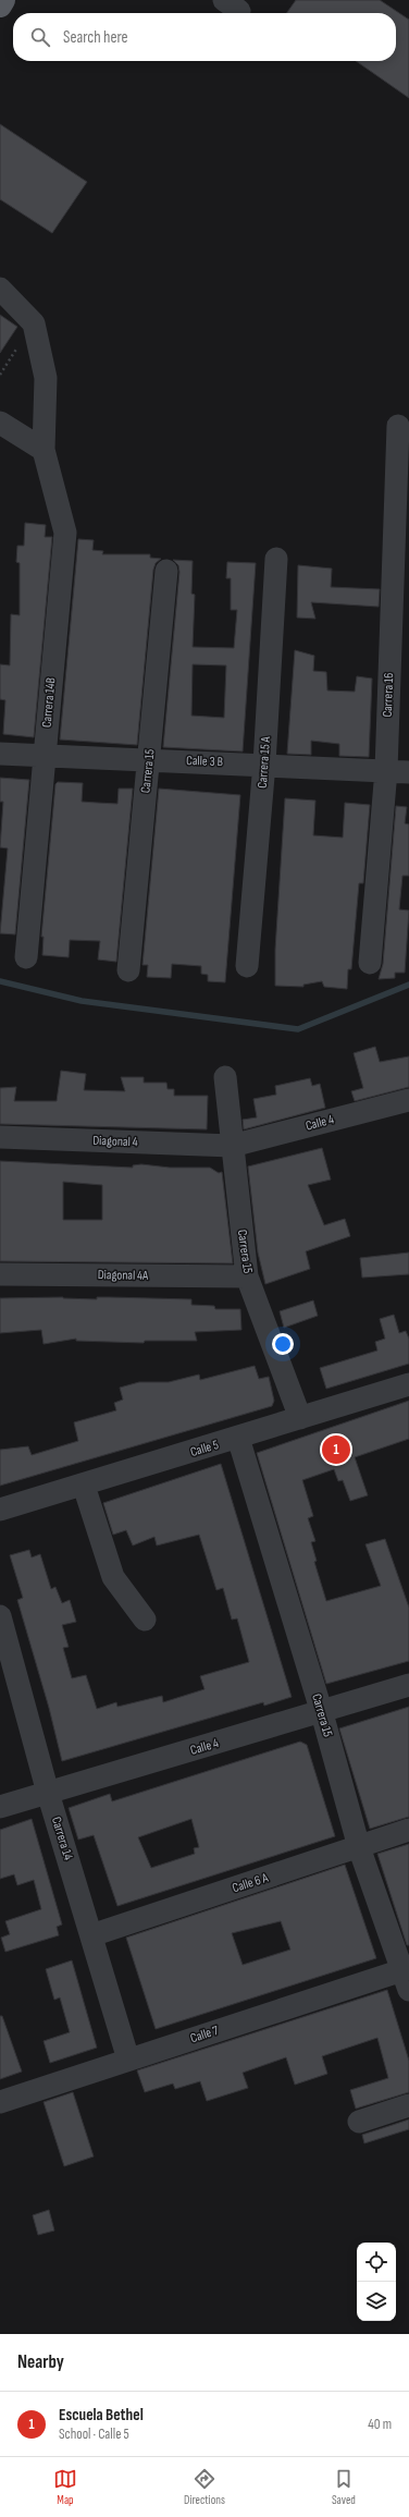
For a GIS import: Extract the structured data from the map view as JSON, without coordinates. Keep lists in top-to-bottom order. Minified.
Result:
{"streets":{"street":["Carrera 16","Carrera 14B","Calle 3 B","Carrera 15 A","Carrera 15","Calle 4","Diagonal 4","Diagonal 4A","Calle 5","Carrera 14","Calle 6 A","Calle 7"]},"crossings":[["Carrera 16","Calle 3 B"],["Carrera 14B","Calle 3 B"],["Calle 3 B","Carrera 15 A"],["Calle 3 B","Carrera 15"],["Carrera 15","Calle 4"],["Carrera 15","Diagonal 4"],["Carrera 15","Diagonal 4A"],["Carrera 15","Calle 5"],["Carrera 15","Calle 6 A"],["Carrera 15","Calle 7"],["Calle 4","Diagonal 4"],["Calle 4","Carrera 14"],["Carrera 14","Calle 6 A"],["Carrera 14","Calle 7"]],"page":{"search":"Search here","pins":"1","heading":"Nearby","list":[{"mark":"1","name":"Escuela Bethel","note":"School · Calle 5","value":"40 m"}],"nav":["Map","Directions","Saved"]}}
